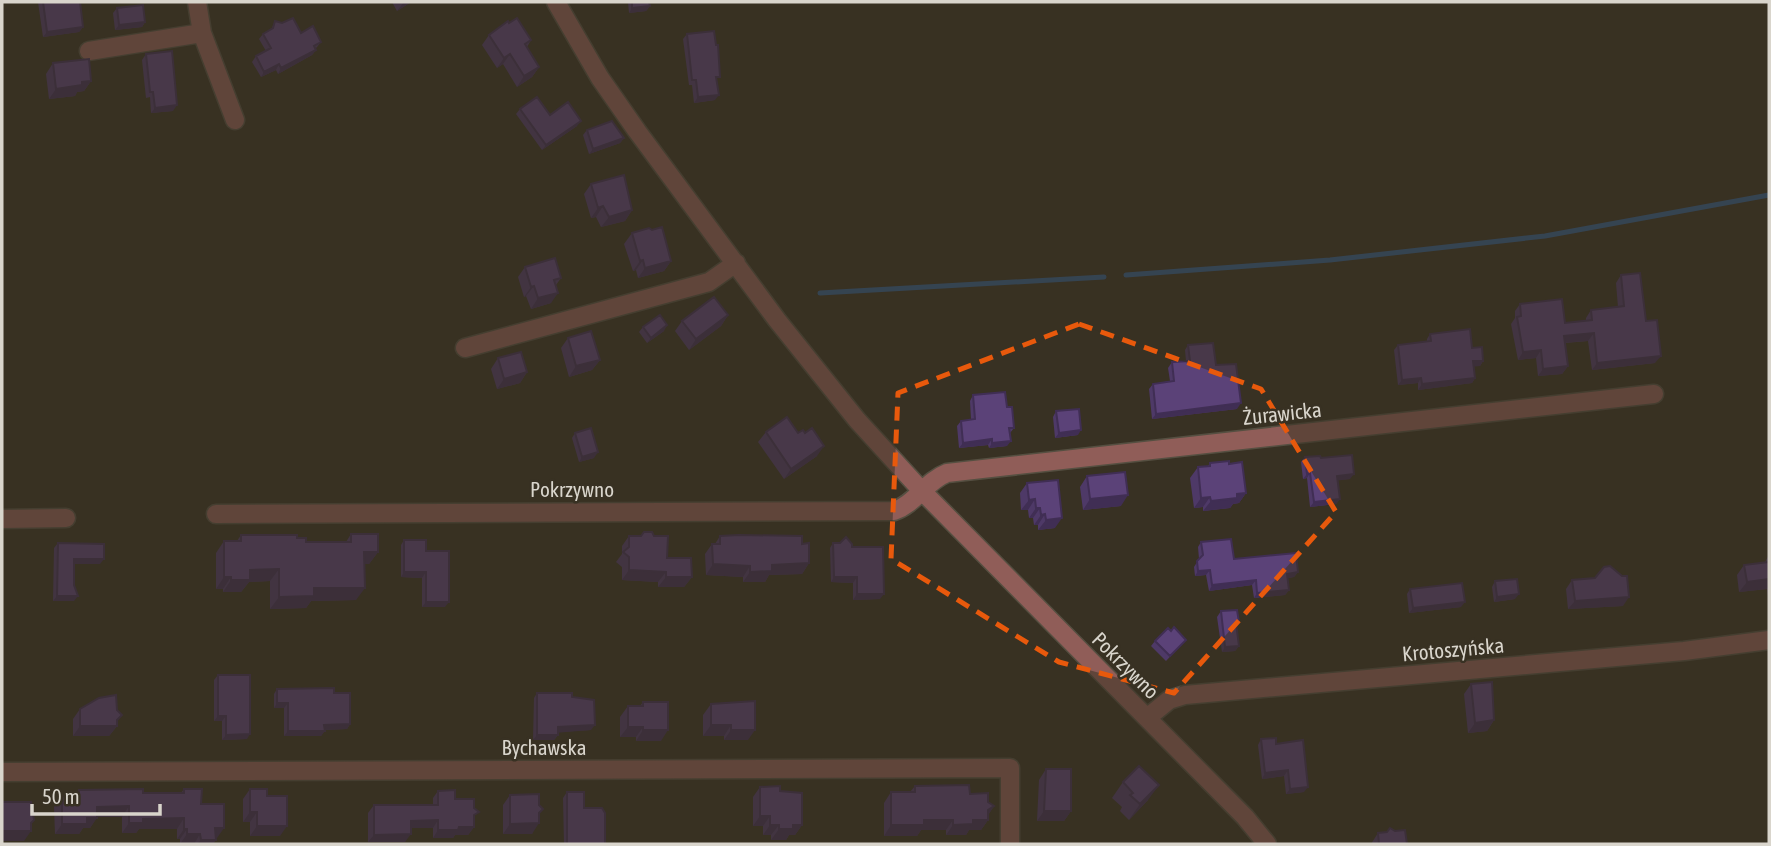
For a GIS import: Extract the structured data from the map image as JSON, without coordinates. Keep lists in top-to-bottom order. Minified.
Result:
{"streets":{"street":["Żurawicka","Pokrzywno","Krotoszyńska","Bychawska"]},"crossings":[["Żurawicka","Pokrzywno"],["Pokrzywno","Krotoszyńska"]],"scale_bar":"50 m"}
